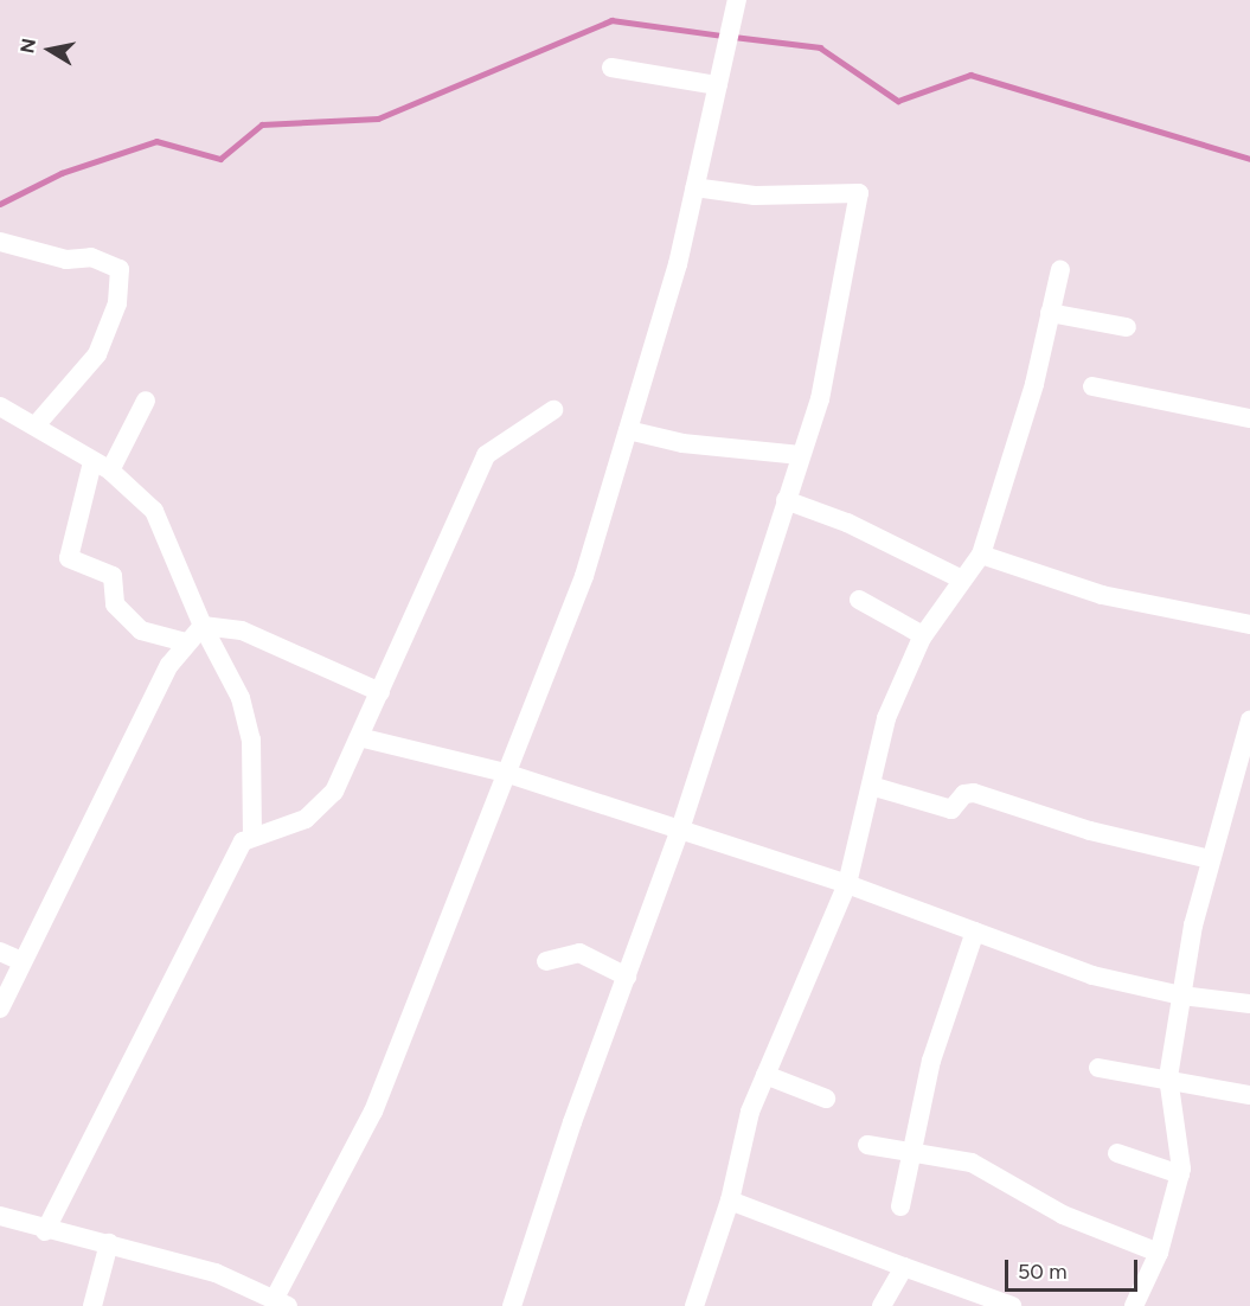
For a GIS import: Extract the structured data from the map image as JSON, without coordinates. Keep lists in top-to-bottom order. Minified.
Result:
{"scale_bar":"50 m","north":"left"}
